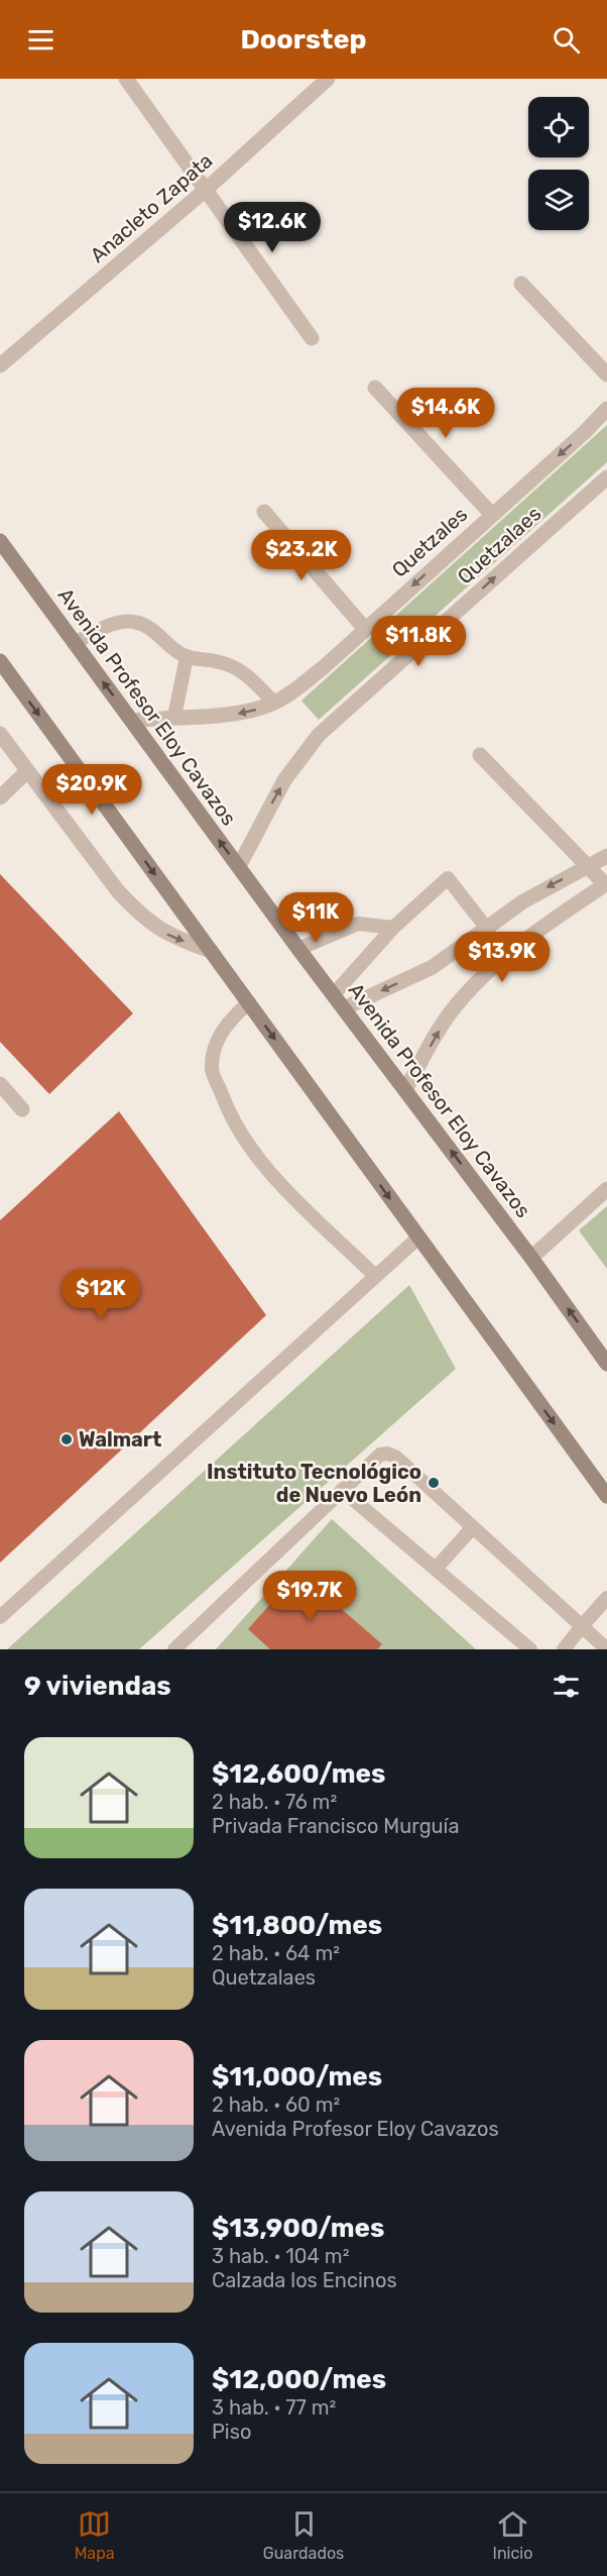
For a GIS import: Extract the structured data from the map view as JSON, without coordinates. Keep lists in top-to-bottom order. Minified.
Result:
{"streets":{"main road":["Avenida Profesor Eloy Cavazos"],"street":["Anacleto Zapata","Quetzales","Quetzalaes"]},"crossings":[["Quetzales","Avenida Profesor Eloy Cavazos"],["Quetzalaes","Avenida Profesor Eloy Cavazos"]],"one_way":["Quetzales","Quetzalaes"],"places":["Walmart","Instituto Tecnológico de Nuevo León"],"page":{"header":"Doorstep","price":["$12.6K","$14.6K","$23.2K","$11.8K","$20.9K","$11K","$13.9K","$12K","$19.7K"],"heading":"9 viviendas","list":[{"name":"$12,600/mes","note":"2 hab. · 76 m² · Privada Francisco Murguía"},{"name":"$11,800/mes","note":"2 hab. · 64 m² · Quetzalaes"},{"name":"$11,000/mes","note":"2 hab. · 60 m² · Avenida Profesor Eloy Cavazos"},{"name":"$13,900/mes","note":"3 hab. · 104 m² · Calzada los Encinos"},{"name":"$12,000/mes","note":"3 hab. · 77 m² · Piso"}],"tabs":["Mapa","Guardados","Inicio"]}}
